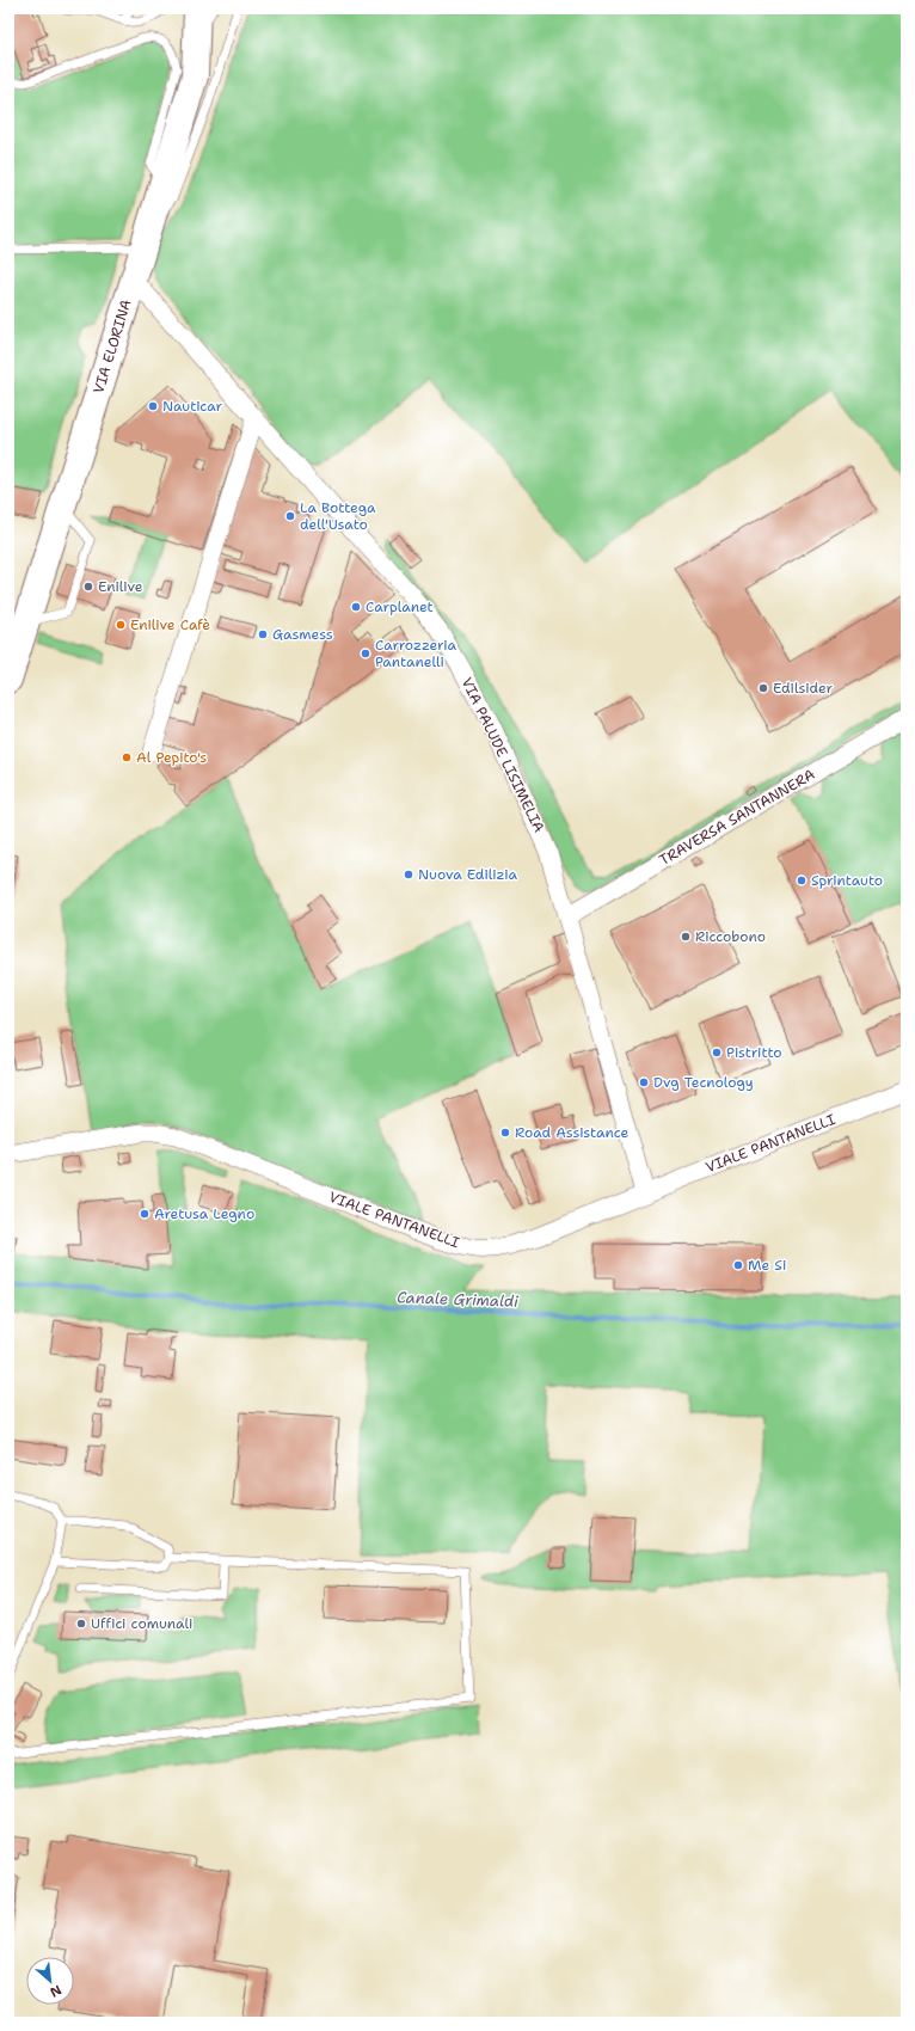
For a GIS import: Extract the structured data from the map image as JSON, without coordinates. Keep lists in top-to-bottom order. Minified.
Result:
{"streets":{"main road":["VIA ELORINA"],"street":["VIA PALUDE LISIMELIA","TRAVERSA SANTANNERA","VIALE PANTANELLI"]},"crossings":[["VIA ELORINA","VIA PALUDE LISIMELIA"],["VIA PALUDE LISIMELIA","TRAVERSA SANTANNERA"],["VIA PALUDE LISIMELIA","VIALE PANTANELLI"]],"water":["Canale Grimaldi"],"places":["Nauticar","La Bottega dell'Usato","Enilive","Carplanet","Enilive Cafè","Gasmess","Carrozzeria Pantanelli","Edilsider","Al Pepito's","Nuova Edilizia","Sprintauto","Riccobono","Pistritto","Dvg Tecnology","Road Assistance","Aretusa Legno","Me Si","Uffici comunali"],"north":"bottom right"}
